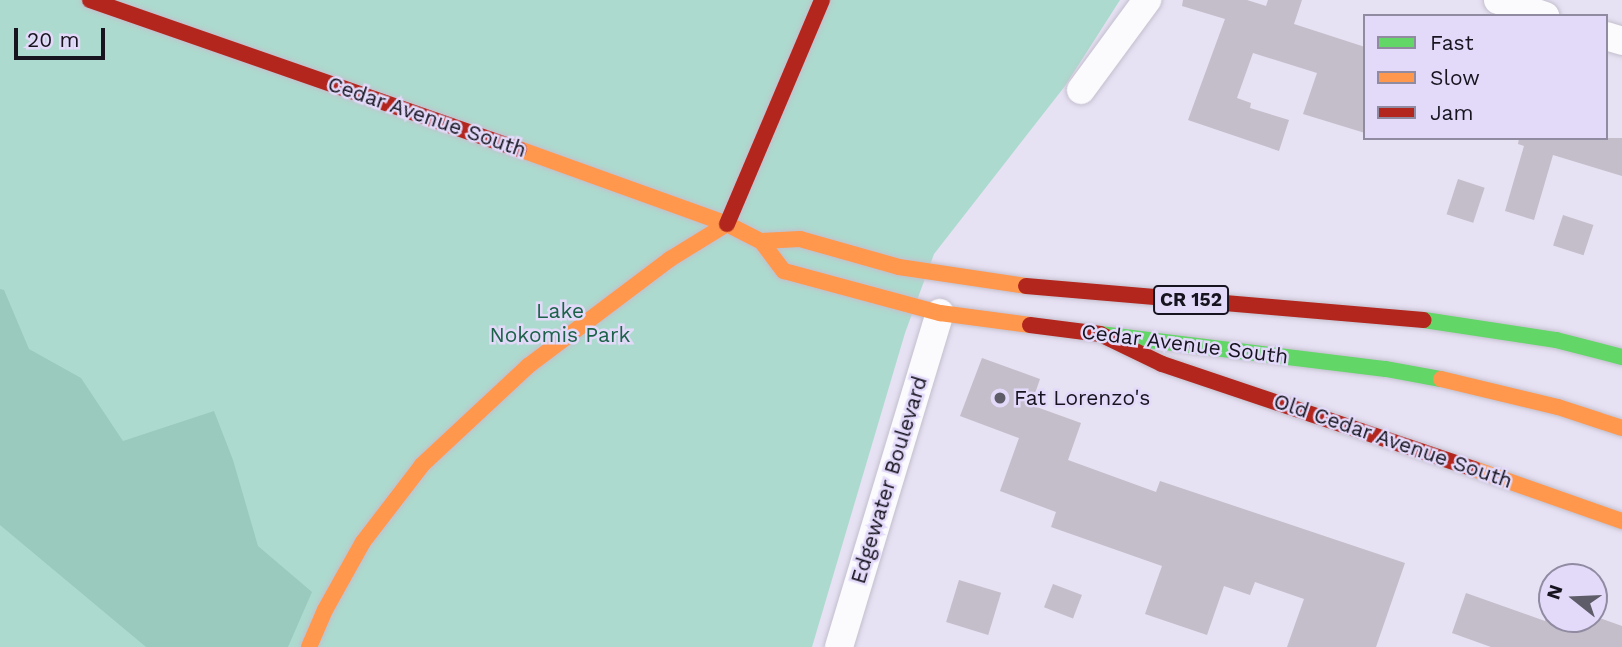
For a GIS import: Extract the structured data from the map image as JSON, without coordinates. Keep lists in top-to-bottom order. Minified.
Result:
{"streets":{"main road":["Cedar Avenue South","CR 152","Old Cedar Avenue South"],"street":["Edgewater Boulevard"]},"crossings":[["Cedar Avenue South","Old Cedar Avenue South"],["Cedar Avenue South","Edgewater Boulevard"]],"parks":["Lake Nokomis Park"],"places":["Fat Lorenzo's"],"legend":["Fast","Slow","Jam"],"scale_bar":"20 m","north":"left"}
